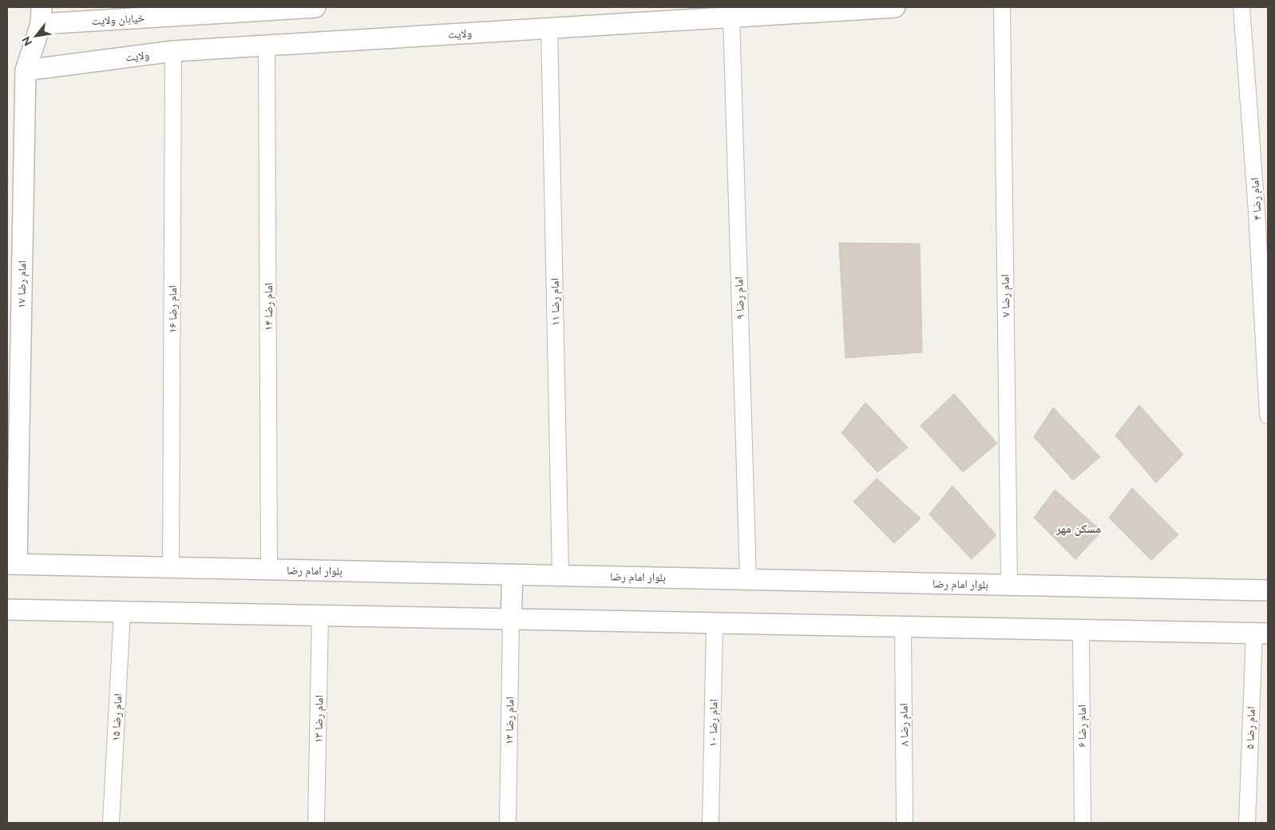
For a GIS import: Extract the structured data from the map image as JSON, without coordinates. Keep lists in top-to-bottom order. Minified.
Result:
{"streets":{"street":["خیابان ولایت","ولایت","امام رضا ۴","امام رضا ۱۷","امام رضا ۷","امام رضا ۹","امام رضا ۱۱","امام رضا ۱۴","امام رضا ۱۶","بلوار امام رضا","امام رضا ۱۵","امام رضا ۱۳","امام رضا ۱۲","امام رضا ۱۰","امام رضا ۸","امام رضا ۶","امام رضا ۵"]},"crossings":[["خیابان ولایت","امام رضا ۱۷"],["ولایت","امام رضا ۱۷"],["ولایت","امام رضا ۹"],["ولایت","امام رضا ۱۱"],["ولایت","امام رضا ۱۴"],["ولایت","امام رضا ۱۶"],["امام رضا ۱۷","بلوار امام رضا"],["امام رضا ۷","بلوار امام رضا"],["امام رضا ۹","بلوار امام رضا"],["امام رضا ۱۱","بلوار امام رضا"],["امام رضا ۱۴","بلوار امام رضا"],["امام رضا ۱۶","بلوار امام رضا"]],"districts":["مسکن مهر"],"north":"bottom left"}
